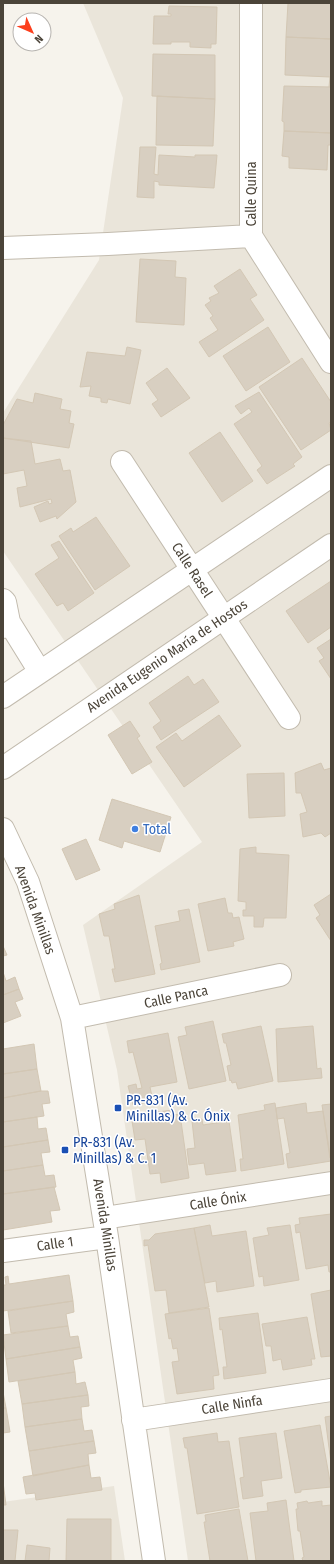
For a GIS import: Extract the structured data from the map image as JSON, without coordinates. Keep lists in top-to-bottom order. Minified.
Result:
{"streets":{"street":["Calle Quina","Calle Rasel","Avenida Eugenio María de Hostos","Avenida Minillas","Calle Panca","Calle Ónix","Calle 1","Calle Ninfa"]},"crossings":[["Calle Rasel","Avenida Eugenio María de Hostos"],["Avenida Minillas","Calle Panca"],["Avenida Minillas","Calle Ónix"],["Avenida Minillas","Calle 1"],["Avenida Minillas","Calle Ninfa"],["Calle Ónix","Calle 1"]],"places":{"other":["Total"],"transit":["PR-831 (Av. Minillas) & C. Ónix","PR-831 (Av. Minillas) & C. 1"]},"north":"bottom right"}
